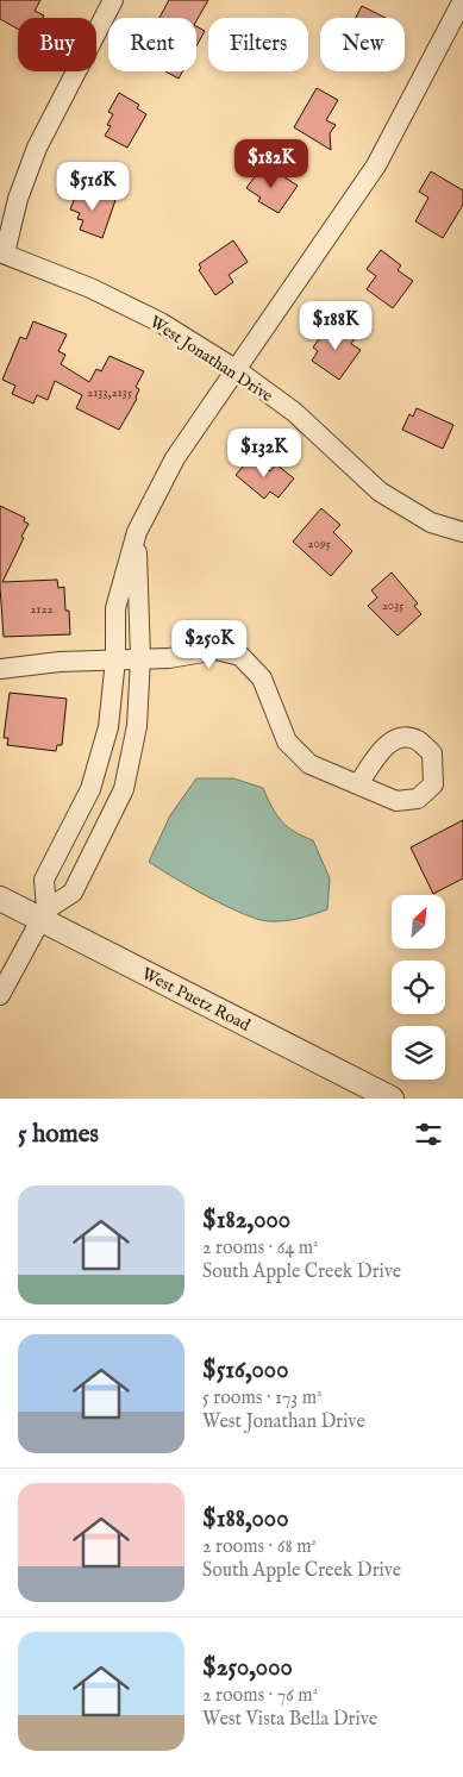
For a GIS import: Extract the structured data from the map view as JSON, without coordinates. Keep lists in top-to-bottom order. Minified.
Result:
{"streets":{"street":["West Jonathan Drive","West Puetz Road"]},"house_numbers":["2133,2135","2095","2035","2122"],"north":"top right","page":{"chip":["Buy","Rent","Filters","New"],"price":["$182K","$516K","$188K","$132K","$250K"],"heading":"5 homes","list":[{"name":"$182,000","note":"2 rooms · 64 m² · South Apple Creek Drive"},{"name":"$516,000","note":"5 rooms · 173 m² · West Jonathan Drive"},{"name":"$188,000","note":"2 rooms · 68 m² · South Apple Creek Drive"},{"name":"$250,000","note":"2 rooms · 76 m² · West Vista Bella Drive"}]}}
